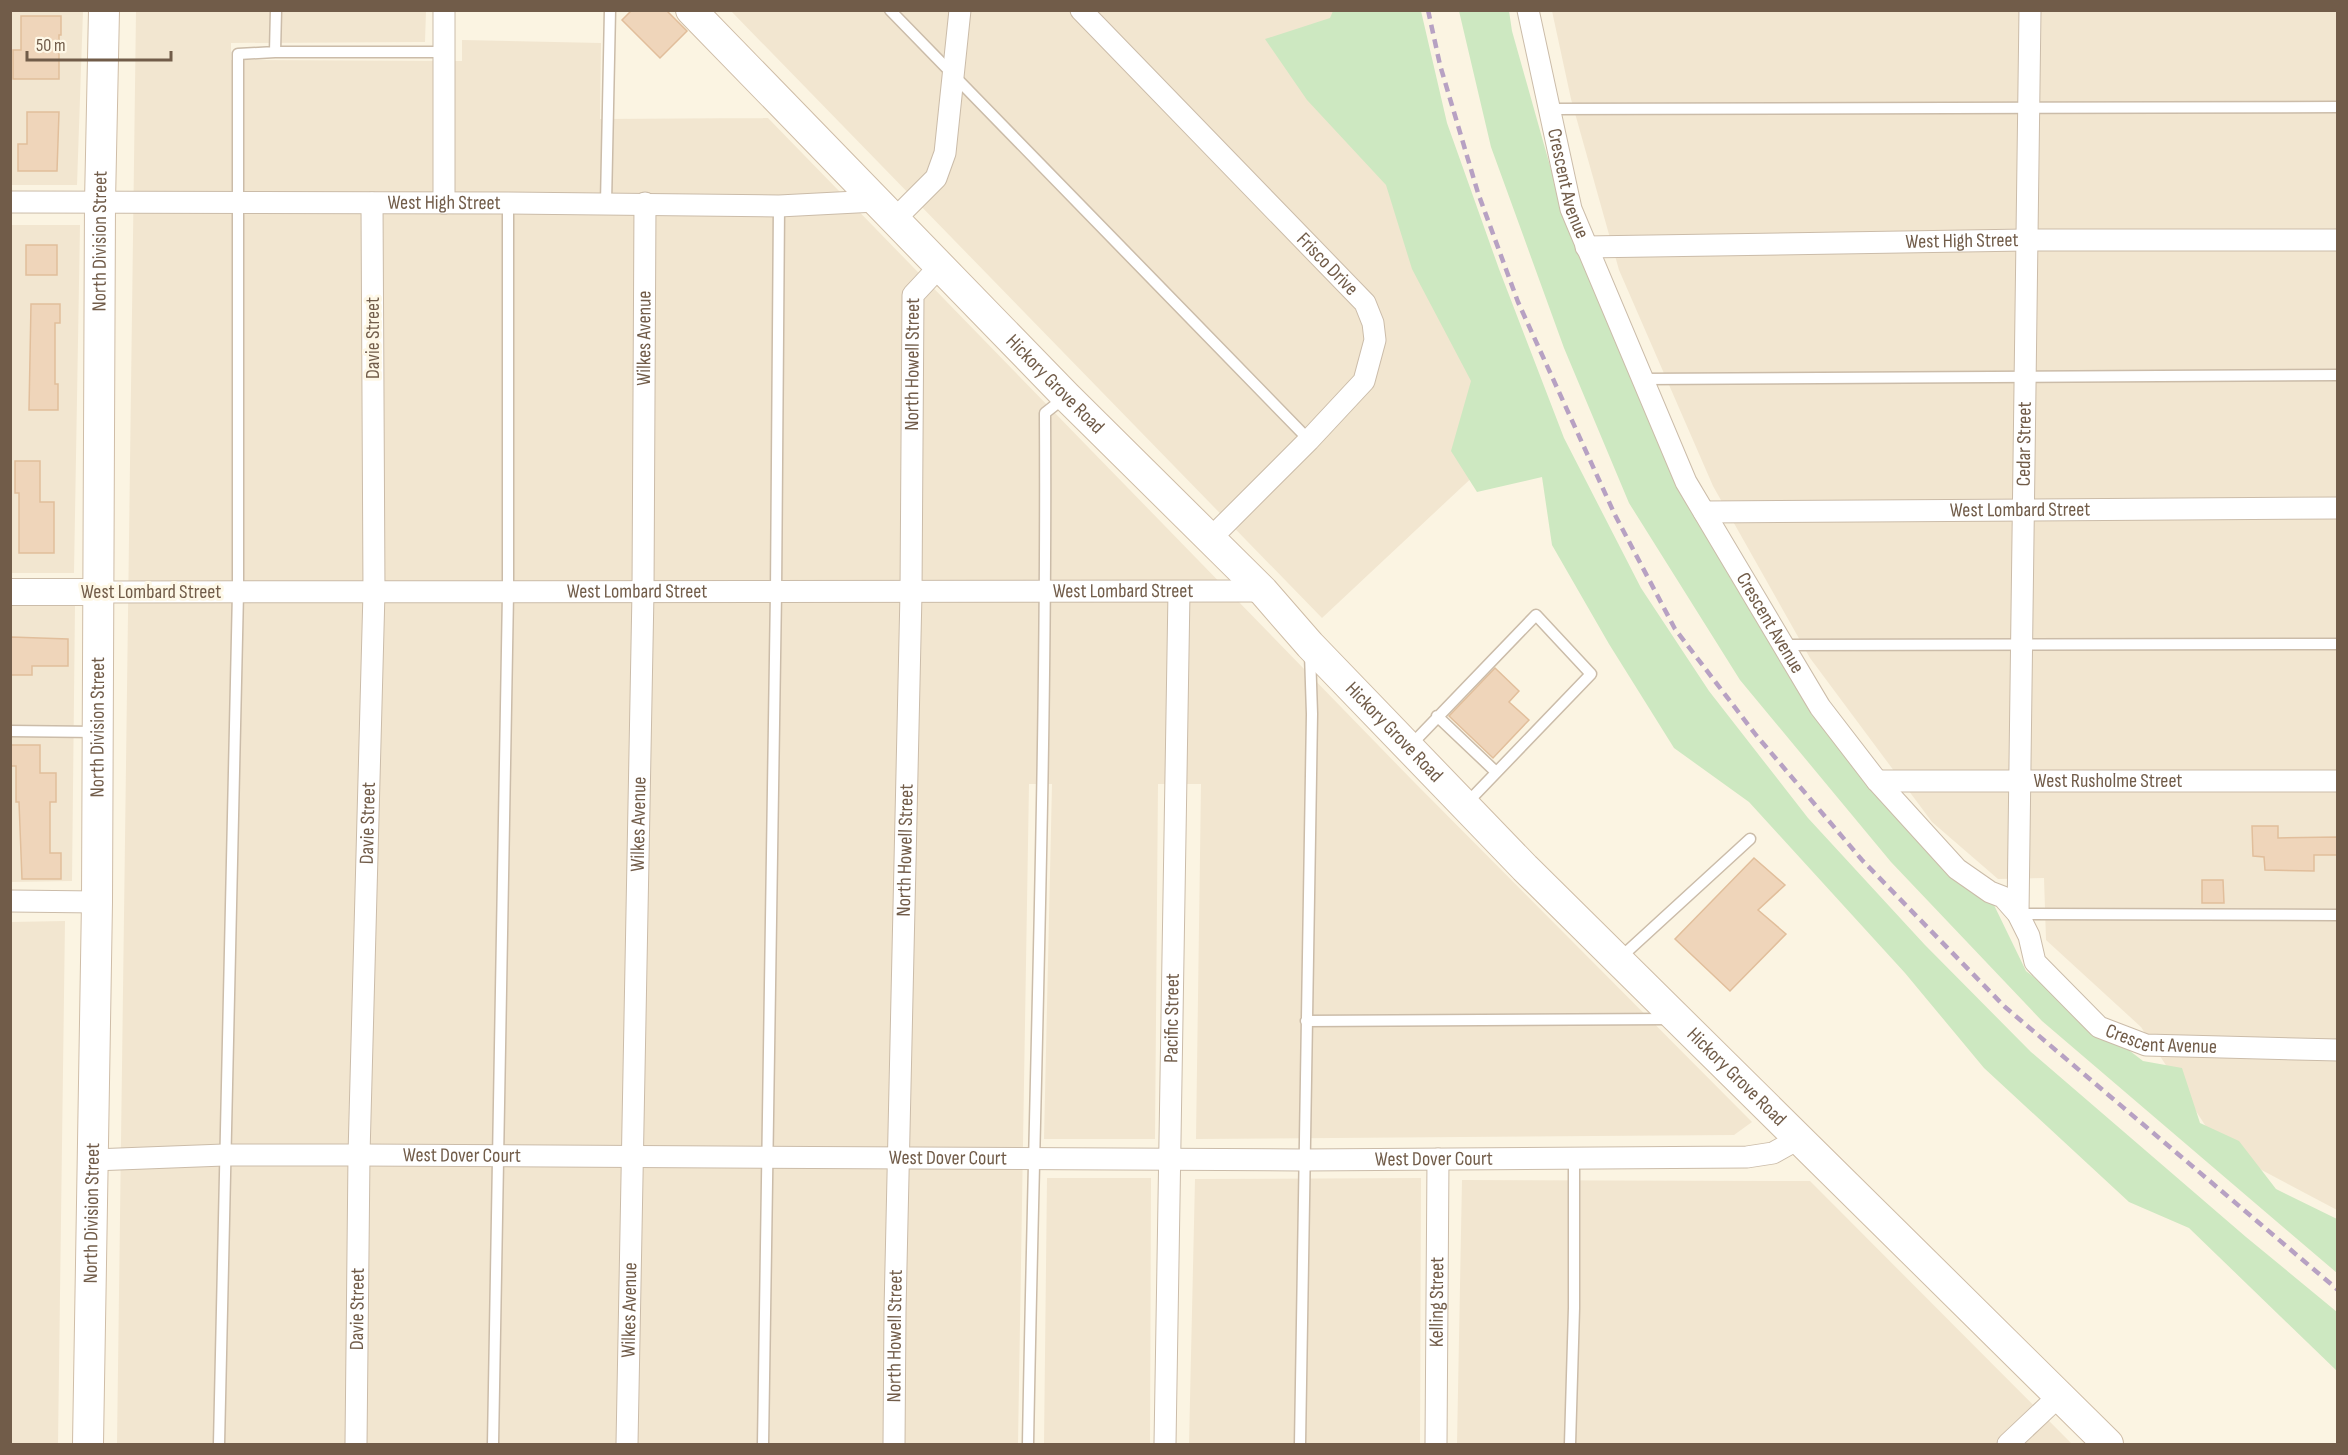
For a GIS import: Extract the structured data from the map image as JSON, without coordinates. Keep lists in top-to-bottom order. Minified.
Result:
{"streets":{"main road":["North Division Street","Hickory Grove Road"],"street":["Crescent Avenue","West High Street","Frisco Drive","Davie Street","Wilkes Avenue","North Howell Street","Cedar Street","West Lombard Street","West Rusholme Street","Pacific Street","West Dover Court","Kelling Street"]},"crossings":[["Crescent Avenue","West High Street"],["Crescent Avenue","Cedar Street"],["Crescent Avenue","West Lombard Street"],["Crescent Avenue","West Rusholme Street"],["West High Street","North Division Street"],["West High Street","Davie Street"],["West High Street","Wilkes Avenue"],["West High Street","Hickory Grove Road"],["West High Street","Cedar Street"],["North Division Street","West Lombard Street"],["North Division Street","West Dover Court"],["Frisco Drive","Hickory Grove Road"],["Davie Street","West Lombard Street"],["Davie Street","West Dover Court"],["Wilkes Avenue","West Lombard Street"],["Wilkes Avenue","West Dover Court"],["North Howell Street","Hickory Grove Road"],["North Howell Street","West Lombard Street"],["North Howell Street","West Dover Court"],["Hickory Grove Road","West Lombard Street"],["Hickory Grove Road","West Dover Court"],["Cedar Street","West Lombard Street"],["Cedar Street","West Rusholme Street"],["West Lombard Street","Pacific Street"],["Pacific Street","West Dover Court"],["West Dover Court","Kelling Street"]],"scale_bar":"50 m"}
